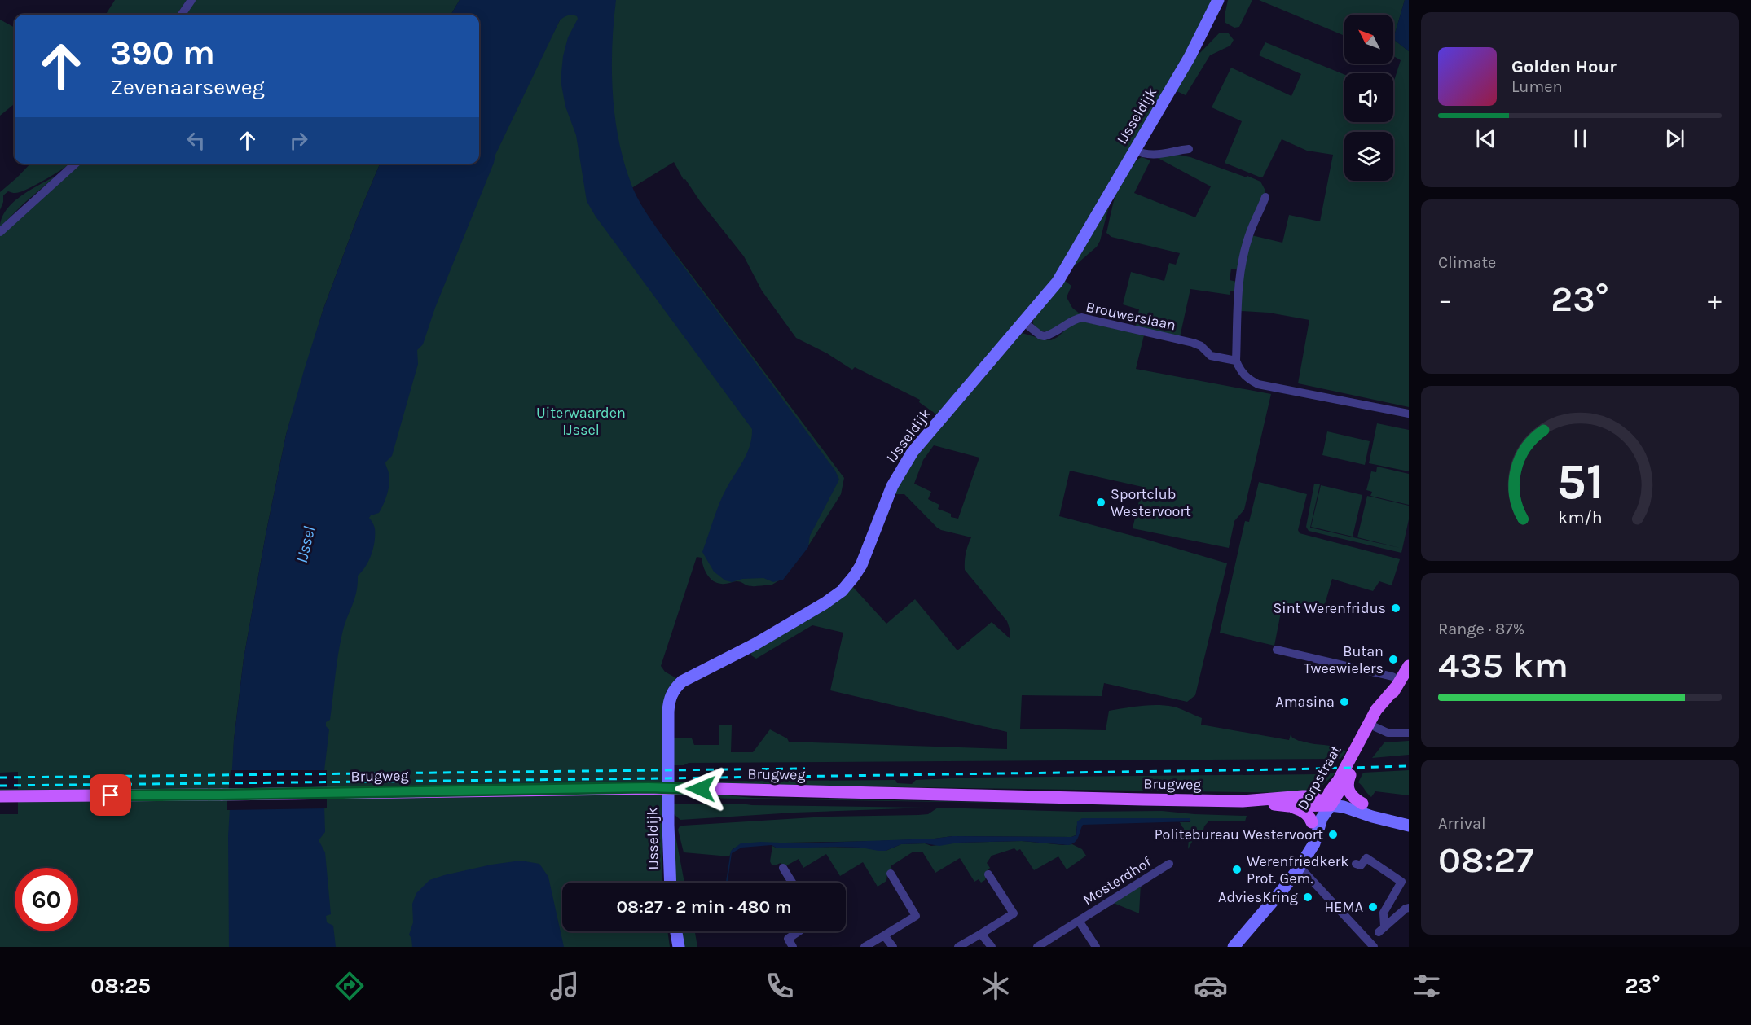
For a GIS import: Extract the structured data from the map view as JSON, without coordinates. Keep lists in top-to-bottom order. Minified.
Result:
{"streets":{"main road":["Brugweg","Dorpstraat"],"street":["IJsseldijk","Brouwerslaan","Mosterdhof"]},"crossings":[["IJsseldijk","Brouwerslaan"],["Brugweg","Dorpstraat"]],"water":["IJssel"],"parks":["Uiterwaarden IJssel"],"places":["Sportclub Westervoort","Sint Werenfridus","Butan Tweewielers","Amasina","Politebureau Westervoort","Werenfriedkerk Prot. Gem.","AdviesKring","HEMA"],"north":"top left","page":{"turn":["390 m","Zevenaarseweg"],"song":["Golden Hour","Lumen"],"tile":["Climate",["Range · 87%","435 km"],["Arrival","08:27"]],"heat":["−","23°","+"],"limit":"60","trip":"08:27 · 2 min · 480 m","tabs":["08:25","23°"],"gauge":["51","km/h"]}}
